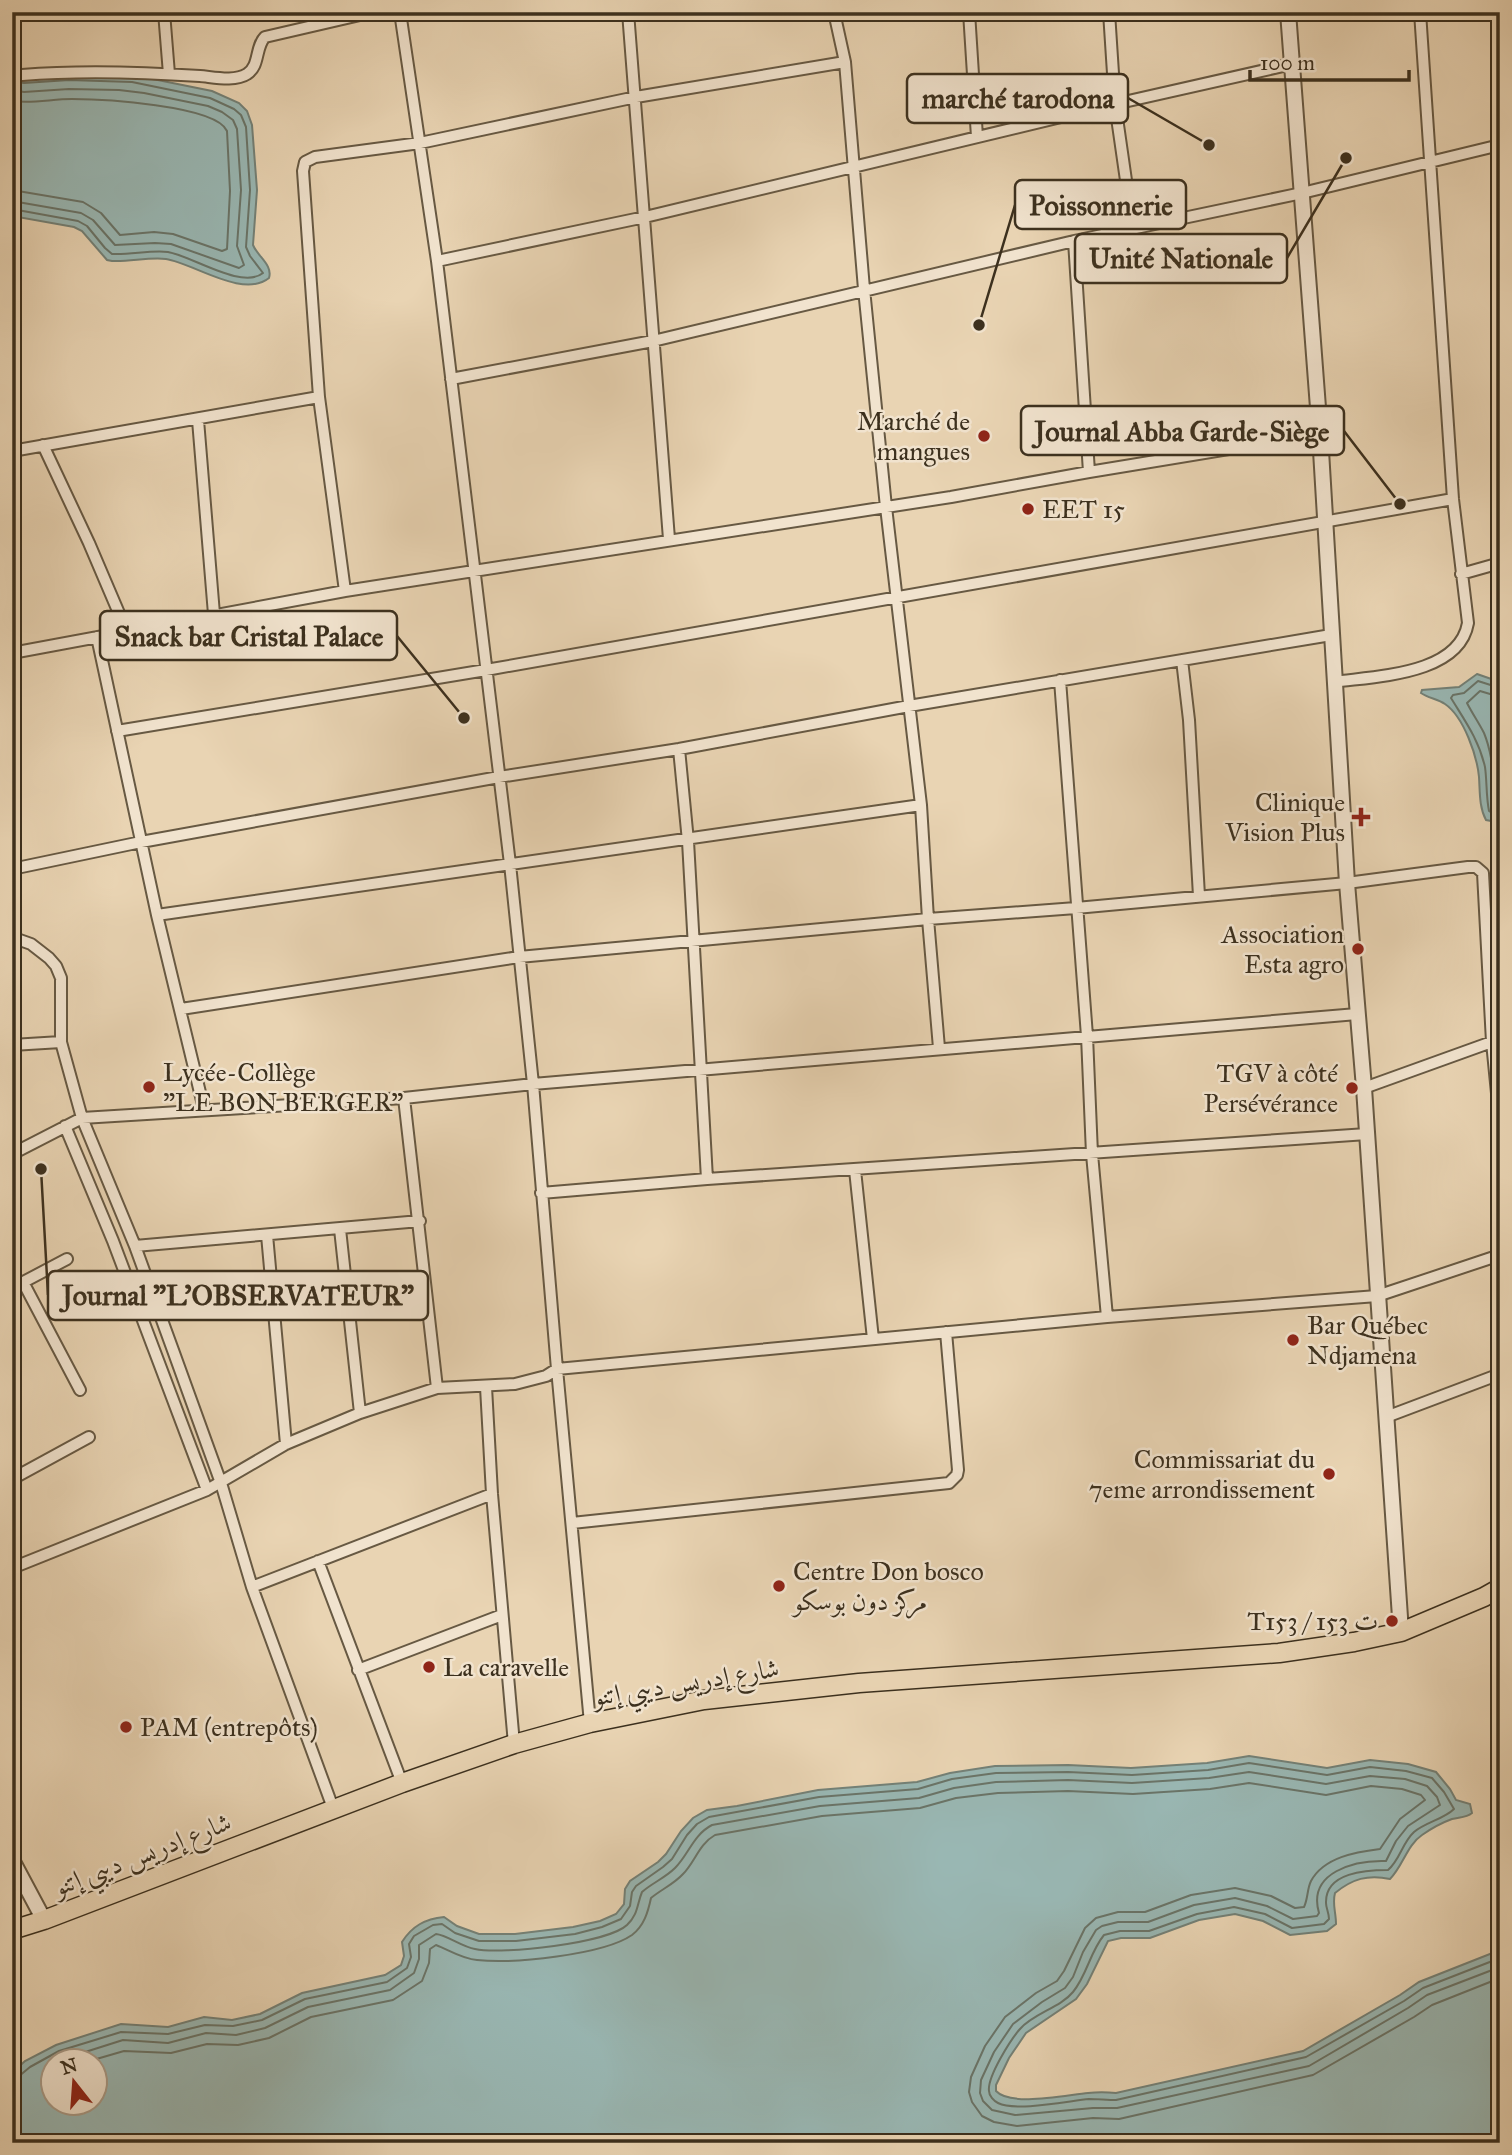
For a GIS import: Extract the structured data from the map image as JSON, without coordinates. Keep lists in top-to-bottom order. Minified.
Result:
{"streets":{"main road":["شارع إدريس ديبي إتنو"]},"places":{"other":["marché tarodona","Unité Nationale","Poissonnerie","Marché de mangues","Journal Abba Garde-Siège","EET 15","Snack bar Cristal Palace","Association Esta agro","Lycée-Collège \"LE BON BERGER\"","TGV à côté Persévérance","Journal \"L'OBSERVATEUR\"","Bar Québec Ndjamena","Commissariat du 7eme arrondissement","Centre Don bosco مركز دون بوسكو","T153 / ت 153","La caravelle","PAM (entrepôts)"],"health":["Clinique Vision Plus"]},"scale_bar":"100 m","north":"top"}
